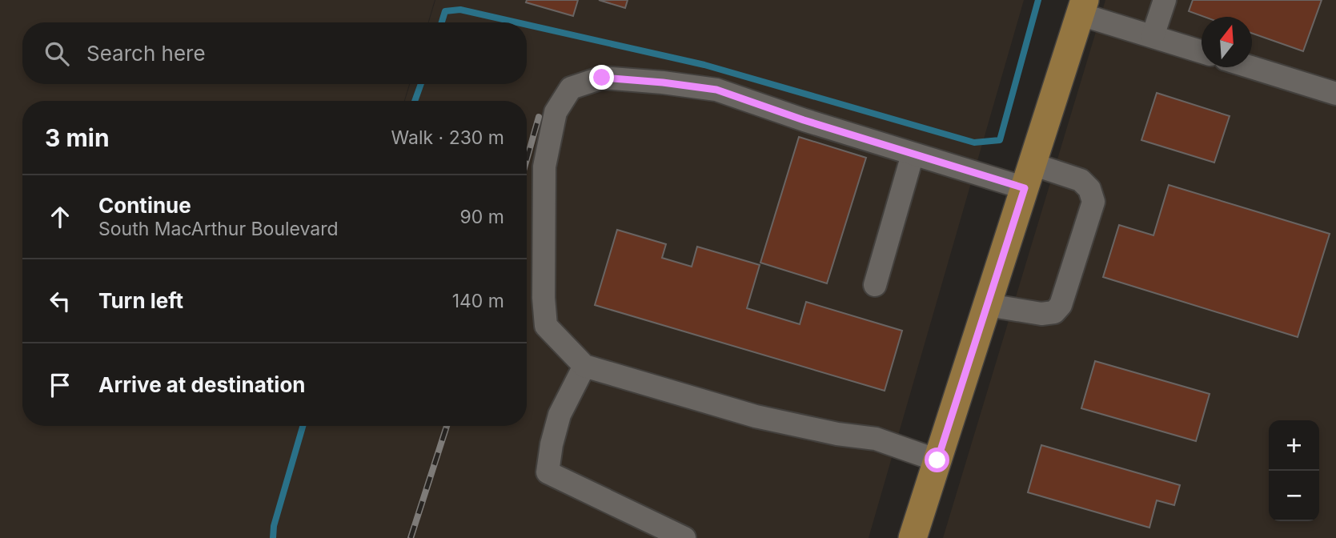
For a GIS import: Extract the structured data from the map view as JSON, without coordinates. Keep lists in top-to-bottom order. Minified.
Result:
{"north":"top","page":{"search":"Search here","heading":["3 min","Walk · 230 m"],"list":[["Continue","South MacArthur Boulevard","90 m"],["Turn left","140 m"],"Arrive at destination"],"map_buttons":["+","−"]}}
